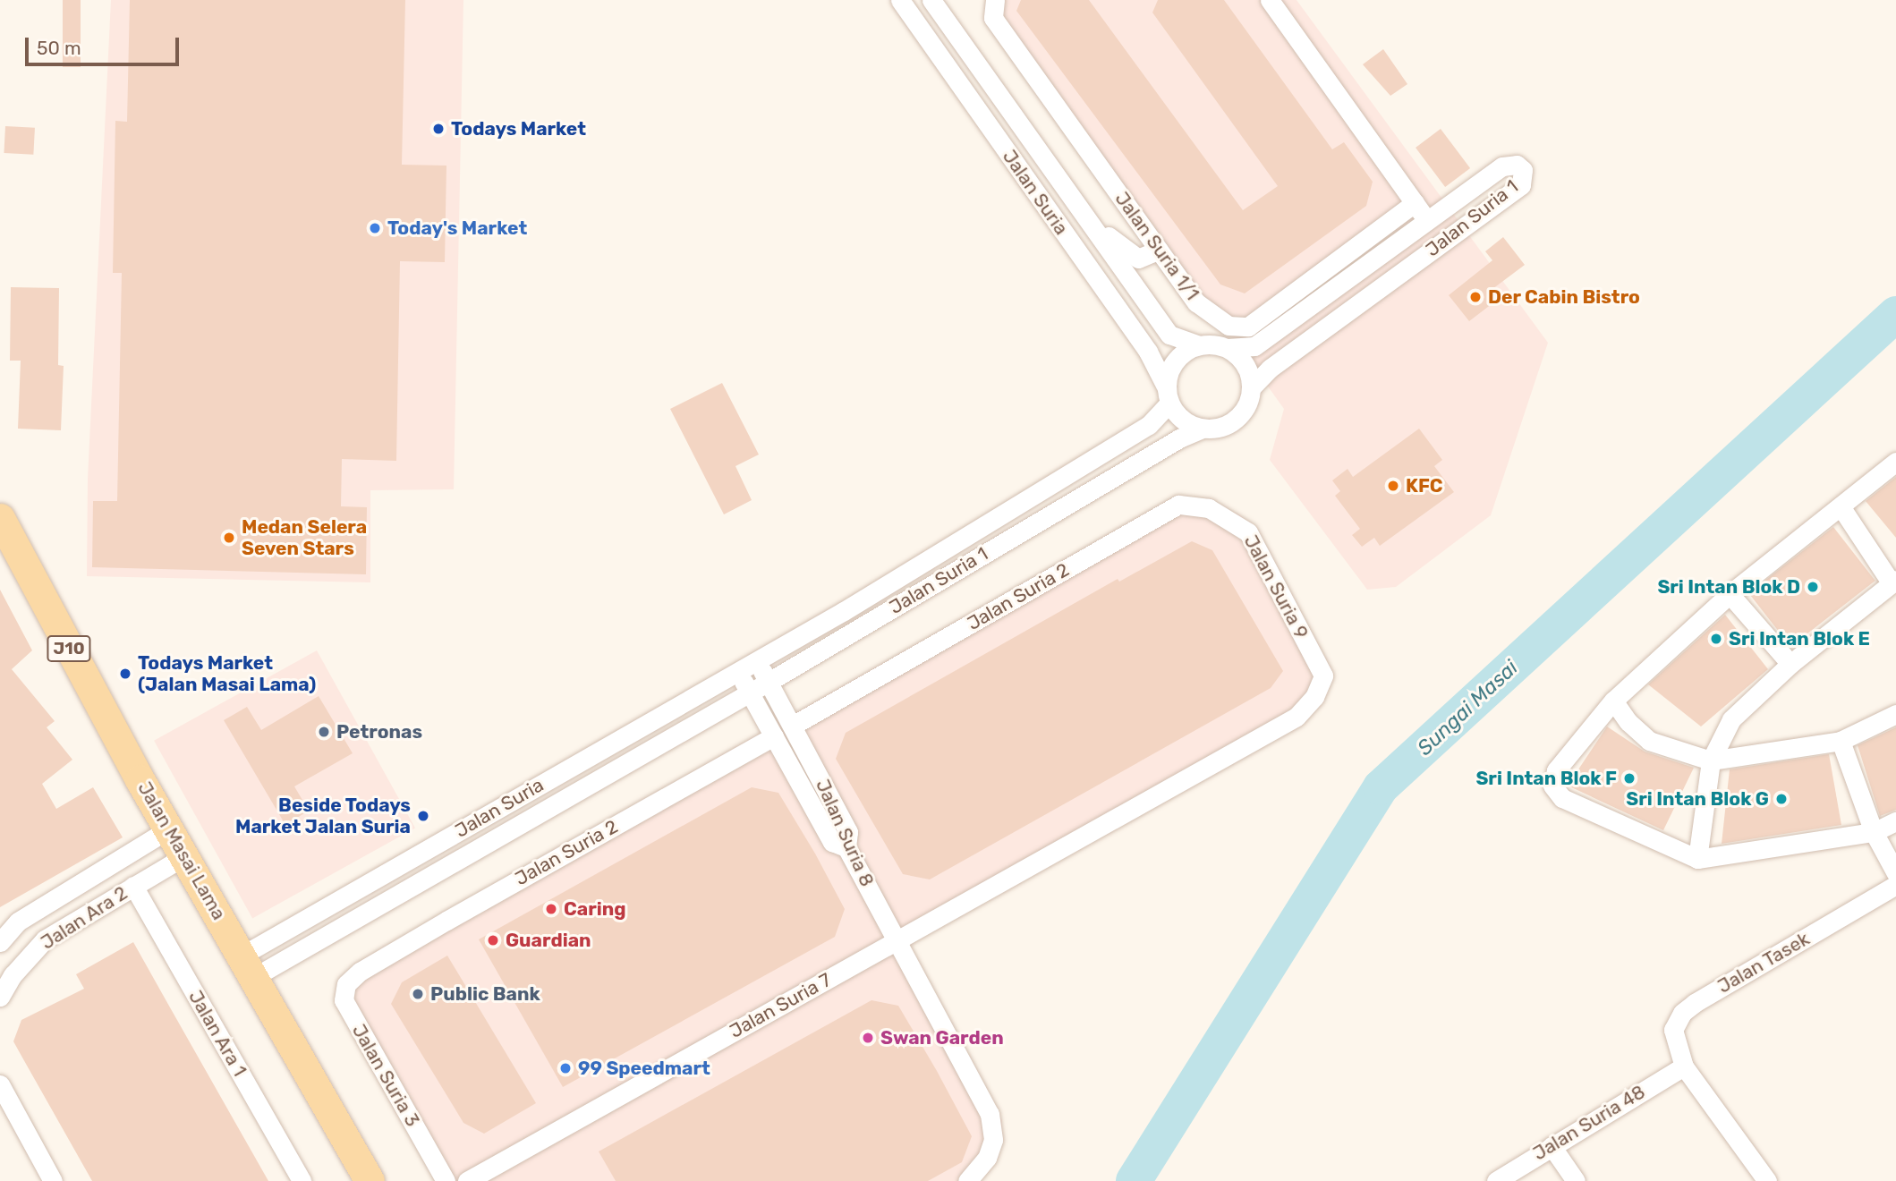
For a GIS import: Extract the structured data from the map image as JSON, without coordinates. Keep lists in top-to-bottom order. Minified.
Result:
{"streets":{"main road":["J10","Jalan Masai Lama"],"street":["Jalan Suria","Jalan Suria 1","Jalan Suria 1/1","Jalan Suria 9","Jalan Suria 2","Jalan Suria 8","Jalan Ara 2","Jalan Tasek","Jalan Suria 7","Jalan Ara 1","Jalan Suria 3","Jalan Suria 48"]},"crossings":[["Jalan Suria","Jalan Suria 1"],["Jalan Suria","Jalan Suria 8"],["Jalan Suria","Jalan Masai Lama"],["Jalan Suria 1","Jalan Suria 8"],["Jalan Suria 9","Jalan Suria 2"],["Jalan Suria 9","Jalan Suria 7"],["Jalan Suria 2","Jalan Suria 8"],["Jalan Suria 2","Jalan Suria 3"],["Jalan Suria 8","Jalan Suria 7"],["Jalan Masai Lama","Jalan Ara 2"],["Jalan Ara 2","Jalan Ara 1"],["Jalan Tasek","Jalan Suria 48"]],"water":["Sungai Masai"],"places":["Todays Market","Today's Market","Der Cabin Bistro","KFC","Medan Selera Seven Stars","Sri Intan Blok D","Sri Intan Blok E","Todays Market (Jalan Masai Lama)","Petronas","Sri Intan Blok F","Sri Intan Blok G","Beside Todays Market Jalan Suria","Caring","Guardian","Public Bank","Swan Garden","99 Speedmart"],"scale_bar":"50 m"}
